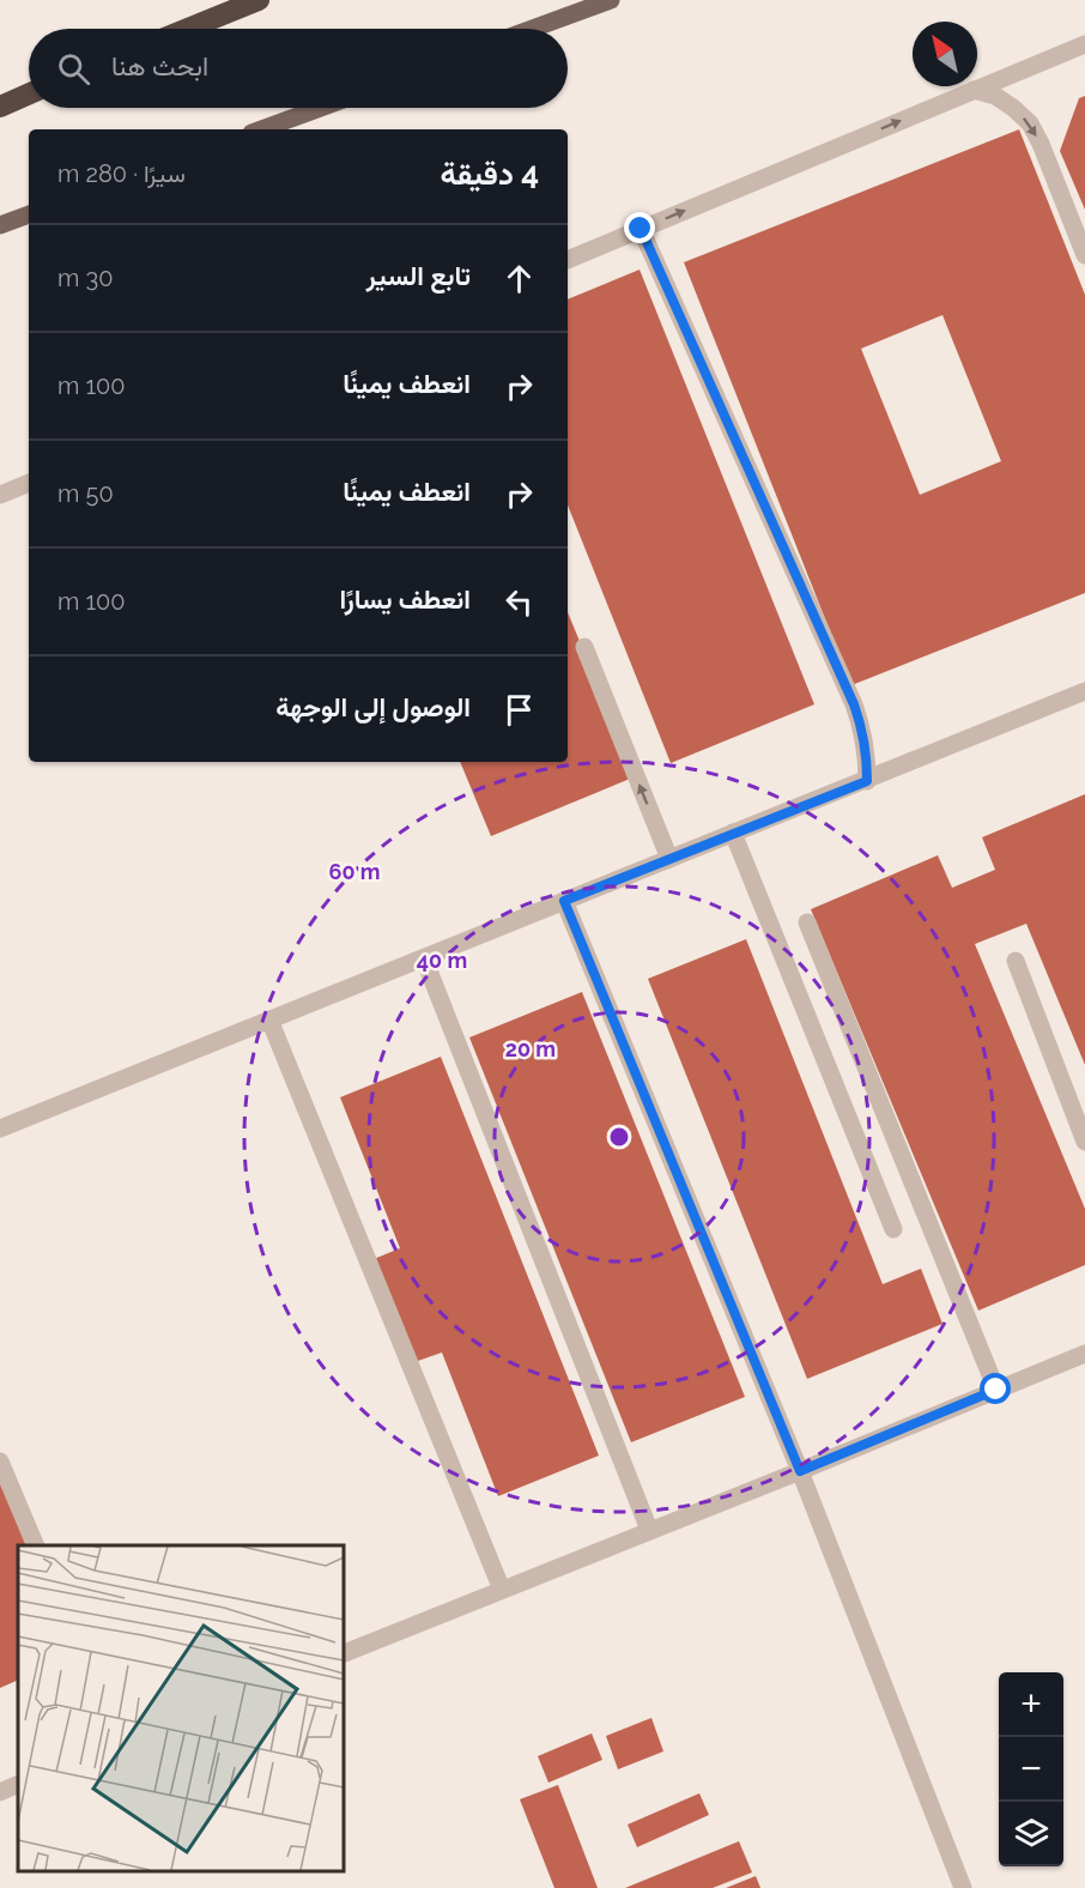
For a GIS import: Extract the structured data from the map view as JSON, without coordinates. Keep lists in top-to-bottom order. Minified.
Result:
{"north":"top left","page":{"search":"ابحث هنا","heading":["4 دقيقة","سيرًا · 280 m"],"list":[["تابع السير","30 m"],["انعطف يمينًا","100 m"],["انعطف يمينًا","50 m"],["انعطف يسارًا","100 m"],"الوصول إلى الوجهة"],"map_buttons":["+","−"]},"rings":["60 m","40 m","20 m"]}
